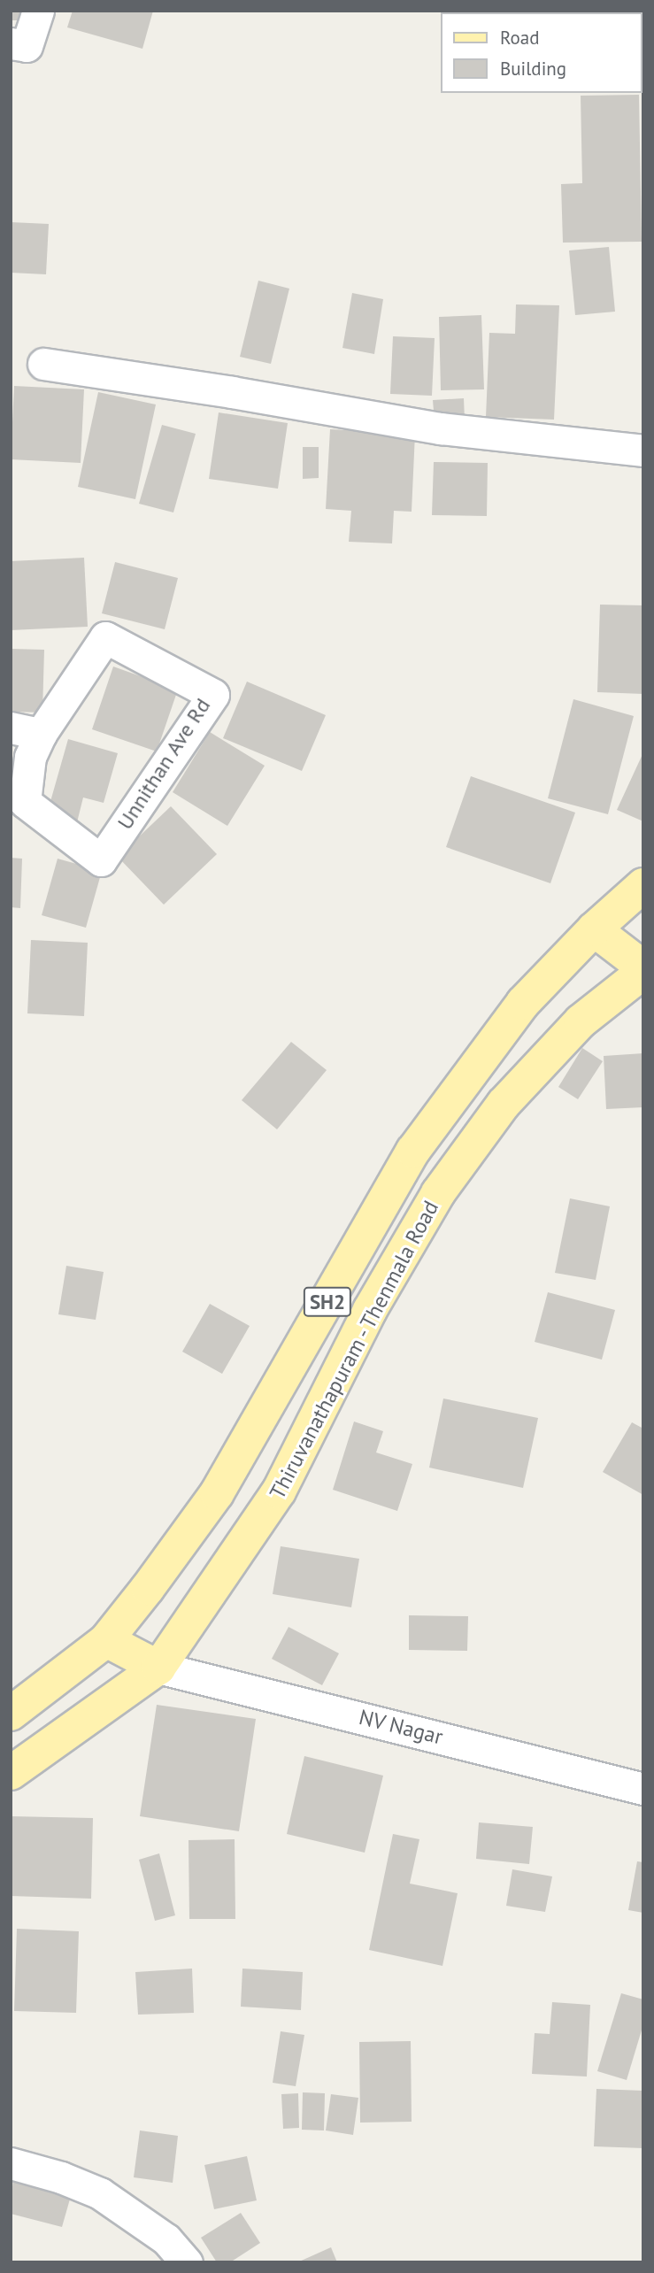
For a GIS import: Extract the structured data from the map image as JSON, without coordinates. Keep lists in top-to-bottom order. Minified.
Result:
{"streets":{"main road":["SH2","Thiruvanathapuram - Thenmala Road"],"street":["Unnithan Ave Rd","NV Nagar"]},"crossings":[["Thiruvanathapuram - Thenmala Road","NV Nagar"]],"legend":["Road","Building"]}
